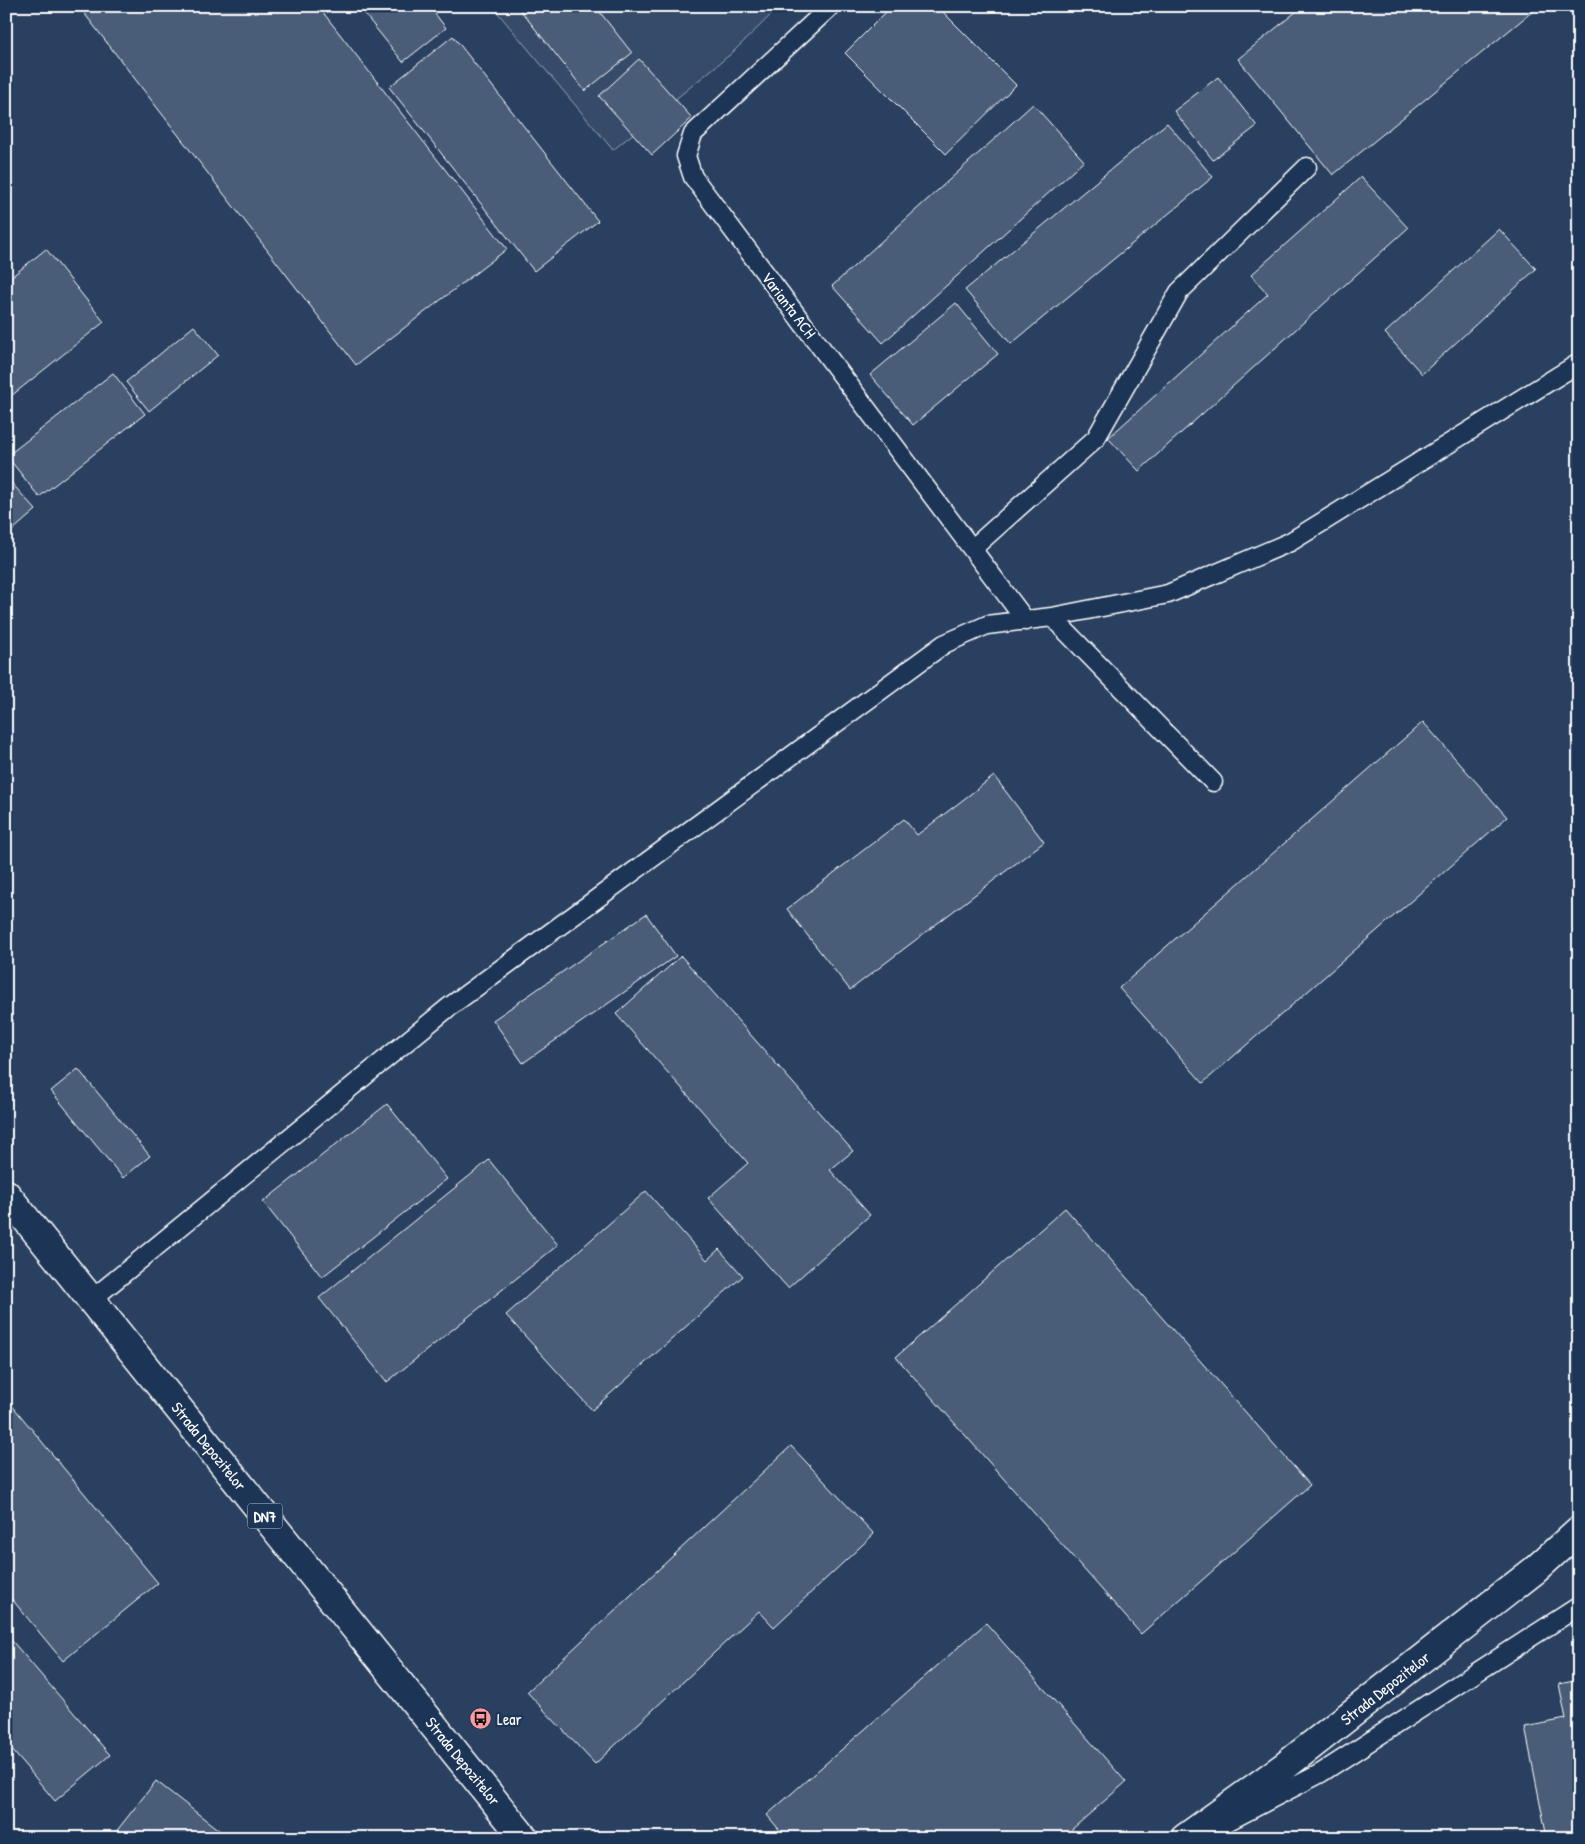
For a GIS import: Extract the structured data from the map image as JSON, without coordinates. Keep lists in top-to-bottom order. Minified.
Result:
{"streets":{"main road":["Strada Depozitelor","DN7"],"lane":["Varianta ACH"]},"places":{"bus stop":["Lear"]}}
